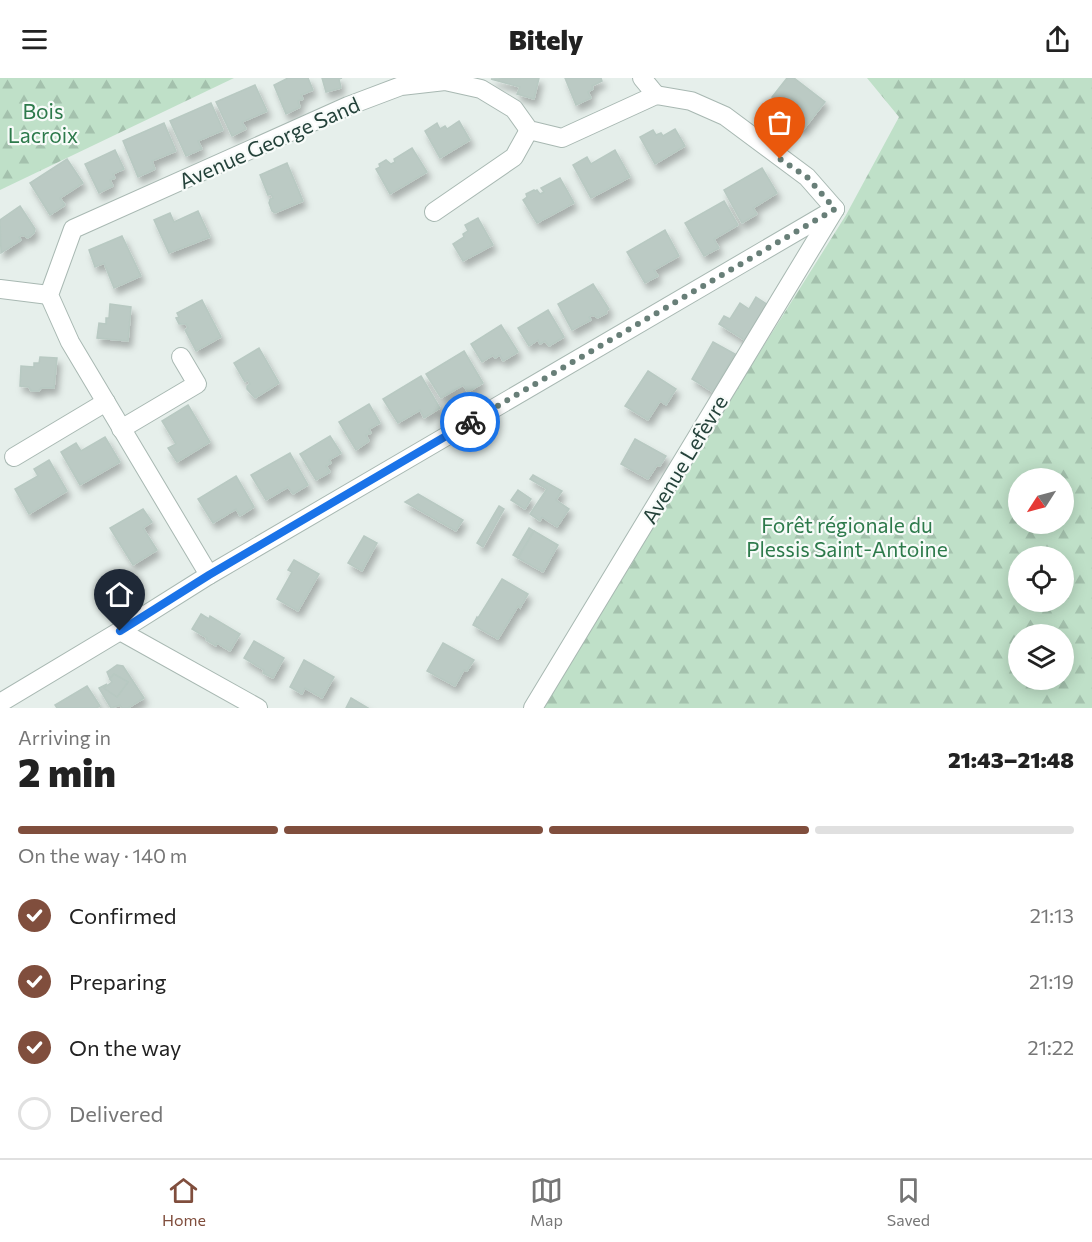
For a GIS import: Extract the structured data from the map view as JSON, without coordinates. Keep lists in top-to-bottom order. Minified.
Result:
{"streets":{"street":["Avenue George Sand","Avenue Lefèvre"]},"parks":["Bois Lacroix","Forêt régionale du Plessis Saint-Antoine"],"north":"bottom left","page":{"header":"Bitely","heading":["2 min","Arriving in","21:43–21:48"],"bar":"On the way · 140 m","list":[["Confirmed","21:13"],["Preparing","21:19"],["On the way","21:22"],"Delivered"],"tabs":["Home","Map","Saved"]}}
